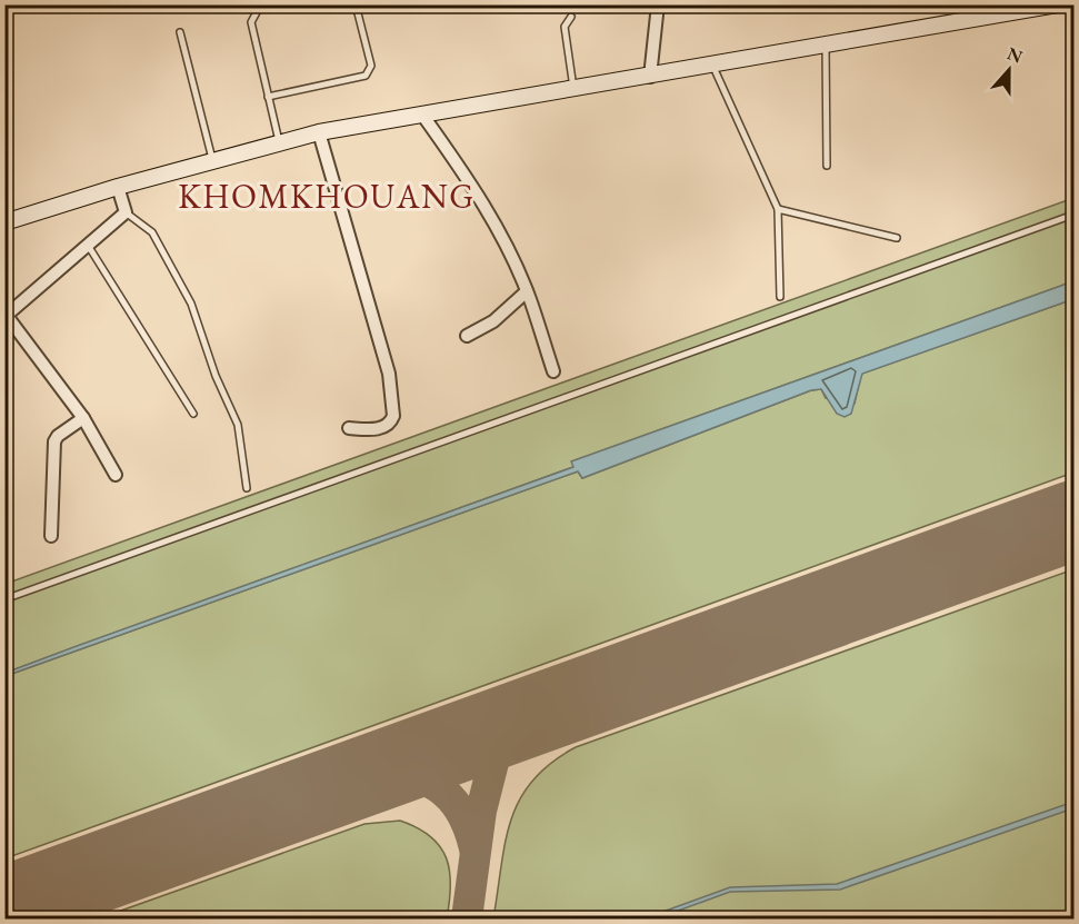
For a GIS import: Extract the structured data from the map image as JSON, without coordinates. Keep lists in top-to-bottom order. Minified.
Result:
{"districts":["KHOMKHOUANG"],"north":"top"}
